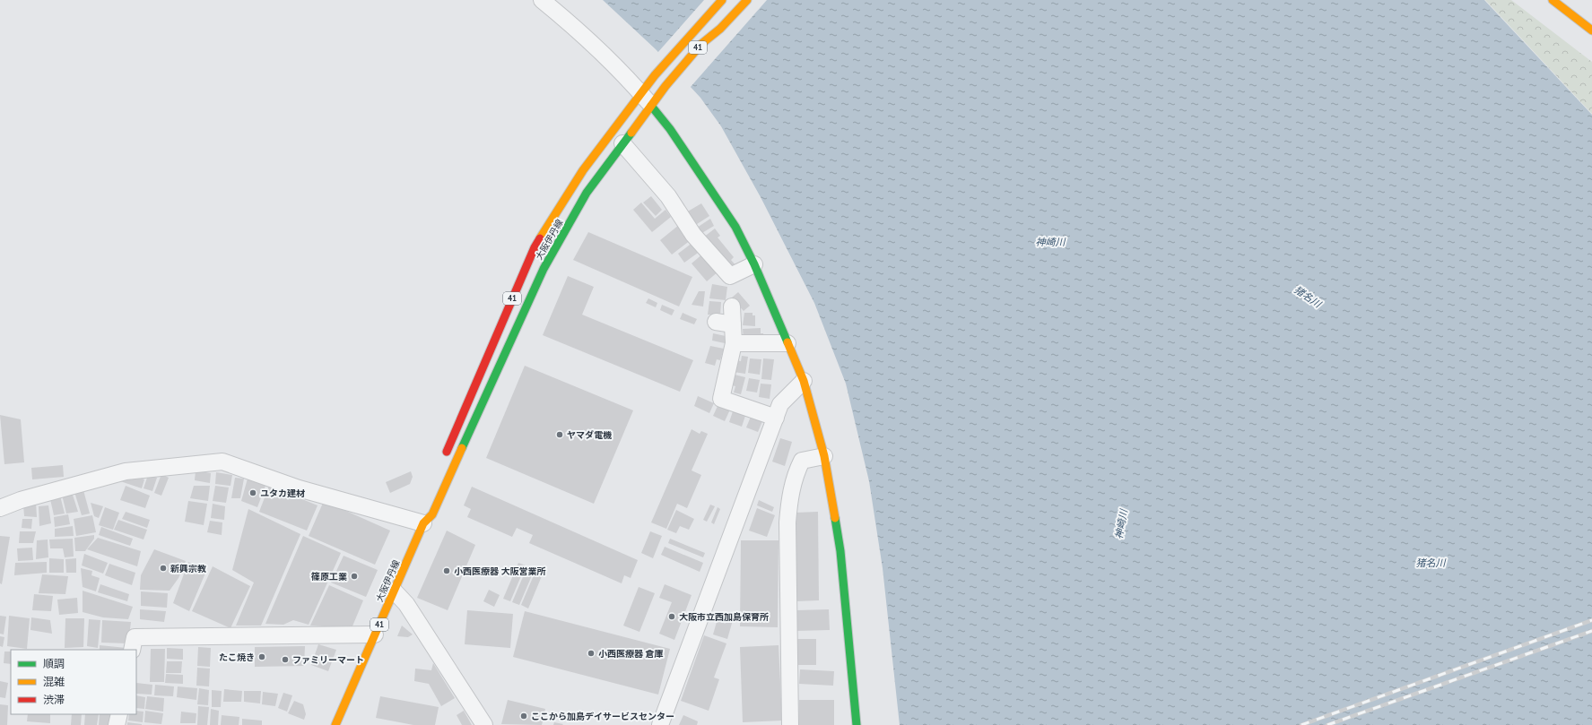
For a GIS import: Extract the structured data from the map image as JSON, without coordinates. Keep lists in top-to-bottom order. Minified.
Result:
{"streets":{"main road":["41","大阪伊丹線"]},"water":["神崎川","猪名川"],"places":["ヤマダ電機","ユタカ建材","新興宗教","小西医療器 大阪営業所","篠原工業","大阪市立西加島保育所","小西医療器 倉庫","たこ焼き","ファミリーマート","ここから加島デイサービスセンター"],"legend":["順調","混雑","渋滞"]}
